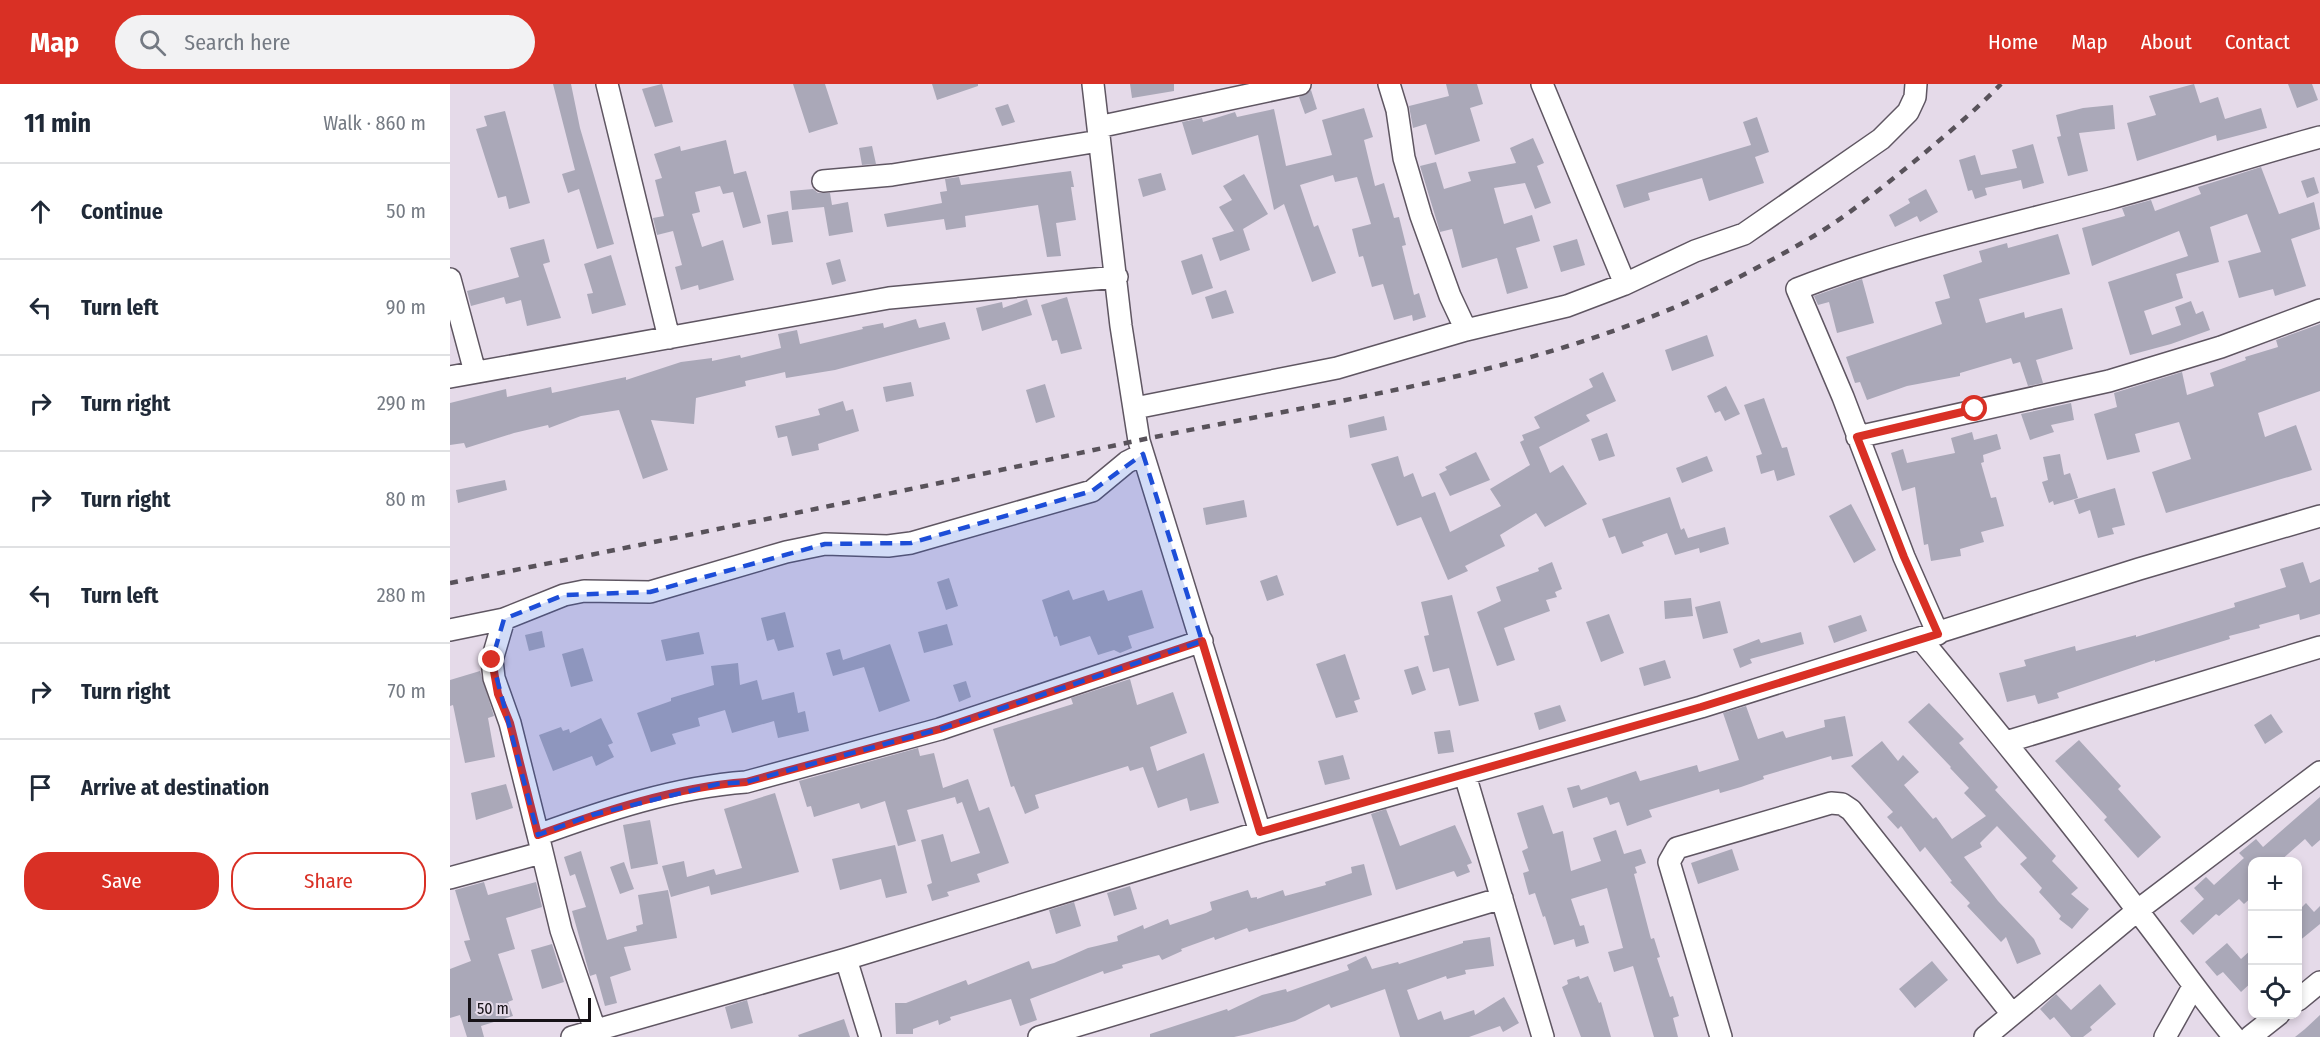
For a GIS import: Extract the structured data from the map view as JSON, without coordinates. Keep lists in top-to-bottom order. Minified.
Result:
{"scale_bar":"50 m","page":{"header":"Map","search":"Search here","nav":["Home","Map","About","Contact"],"heading":["11 min","Walk · 860 m"],"list":[["Continue","50 m"],["Turn left","90 m"],["Turn right","290 m"],["Turn right","80 m"],["Turn left","280 m"],["Turn right","70 m"],"Arrive at destination"],"buttons":["Save","Share"],"map_buttons":["+","−"],"scale":"50 m"}}
